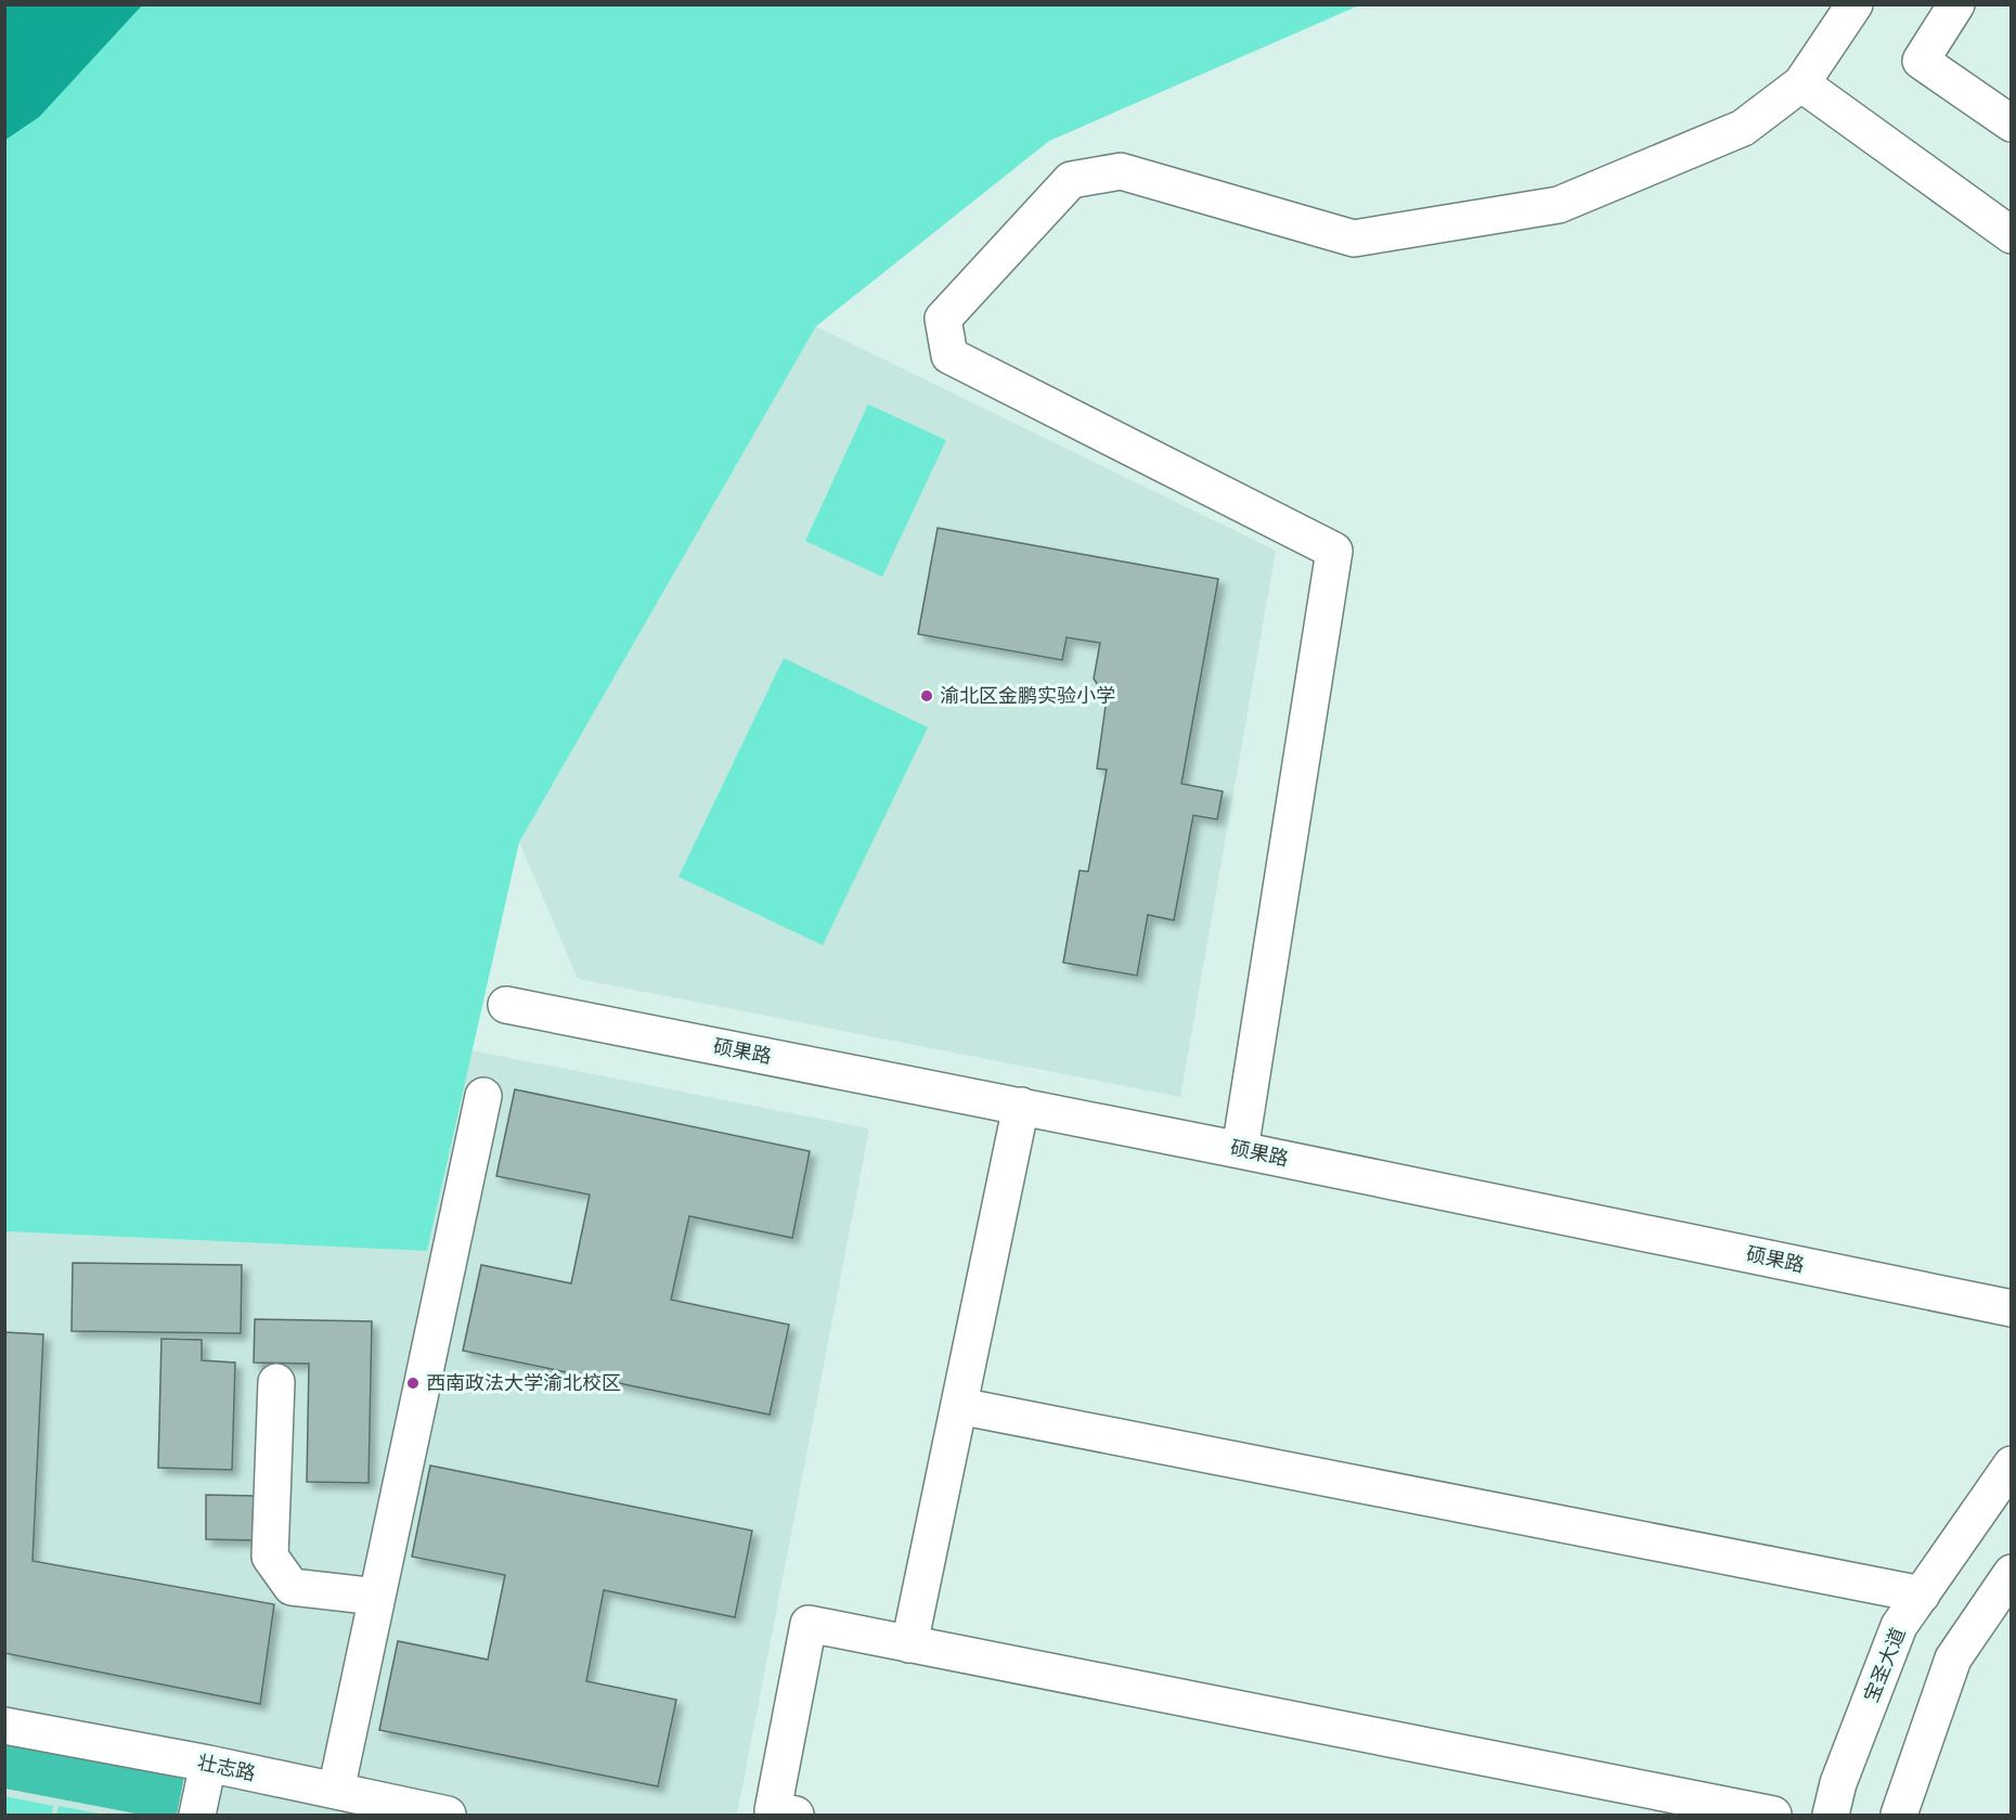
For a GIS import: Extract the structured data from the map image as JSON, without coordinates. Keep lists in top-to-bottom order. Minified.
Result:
{"streets":{"street":["硕果路","宝圣大道","壮志路"]},"places":["渝北区金鹏实验小学","西南政法大学渝北校区"]}
